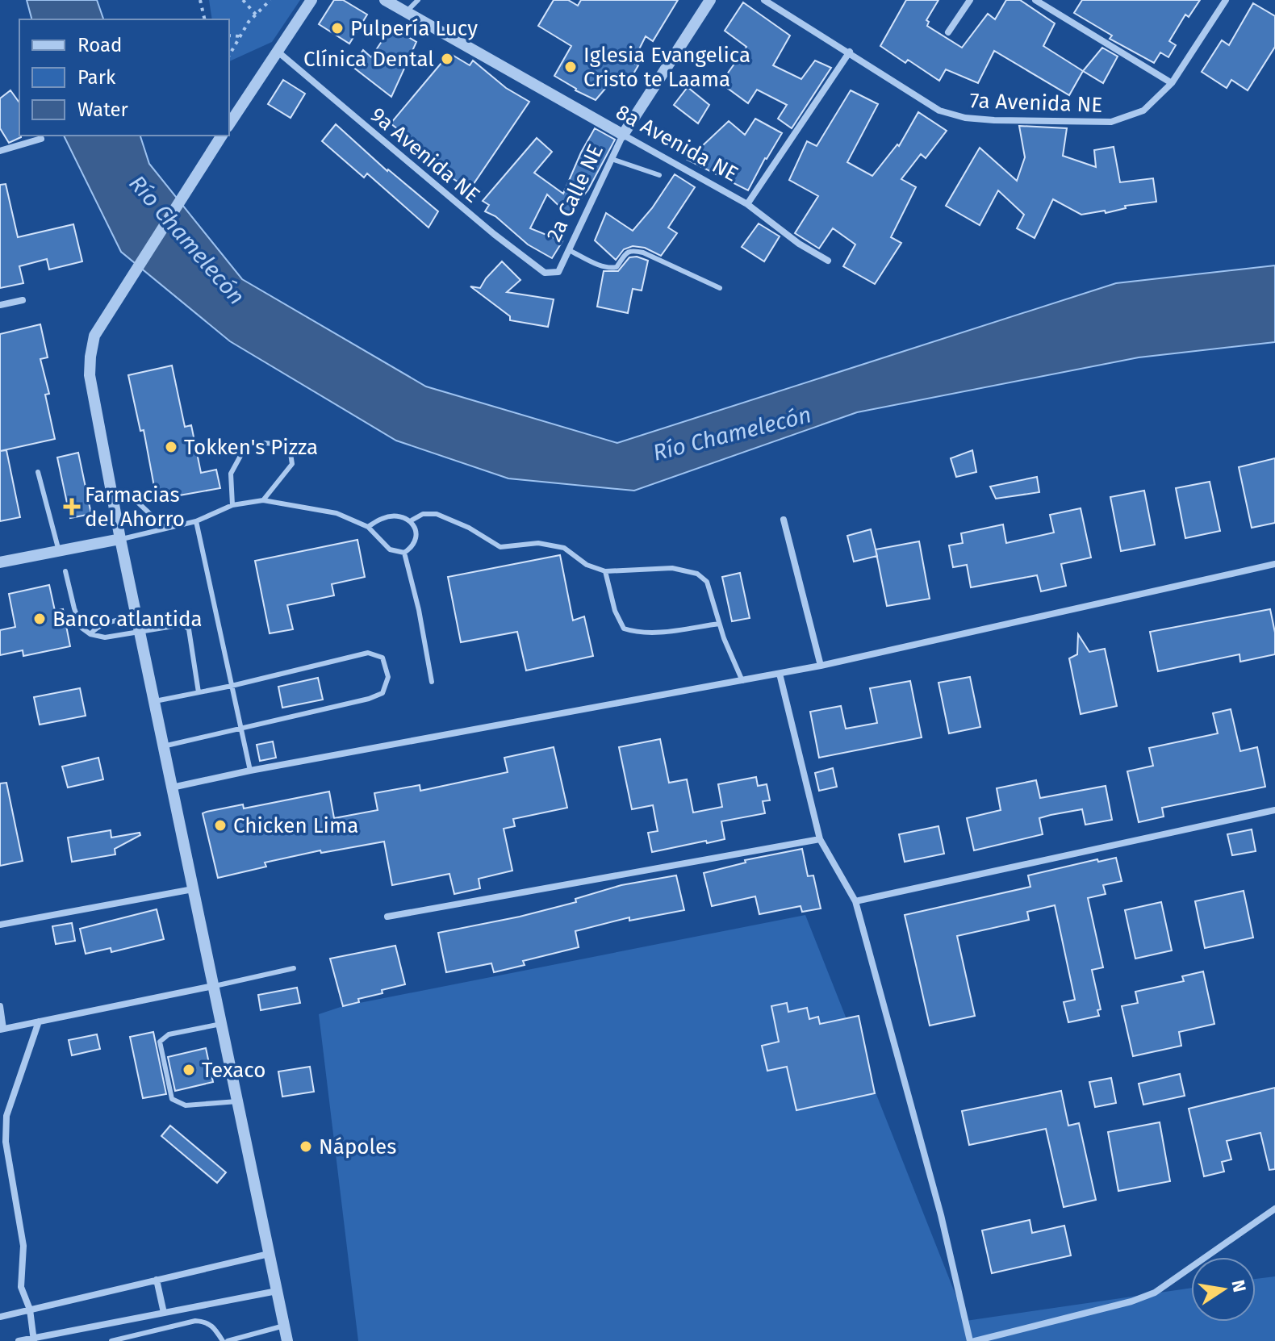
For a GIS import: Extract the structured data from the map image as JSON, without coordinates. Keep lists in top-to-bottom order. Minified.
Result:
{"streets":{"street":["7a Avenida NE","8a Avenida NE","9a Avenida NE","2a Calle NE"]},"crossings":[["8a Avenida NE","2a Calle NE"],["9a Avenida NE","2a Calle NE"]],"water":["Río Chamelecón"],"places":{"other":["Pulpería Lucy","Clínica Dental","Iglesia Evangelica Cristo te Laama","Tokken's Pizza","Banco atlantida","Chicken Lima","Texaco","Nápoles"],"health":["Farmacias del Ahorro"]},"legend":["Road","Park","Water"],"north":"right"}
